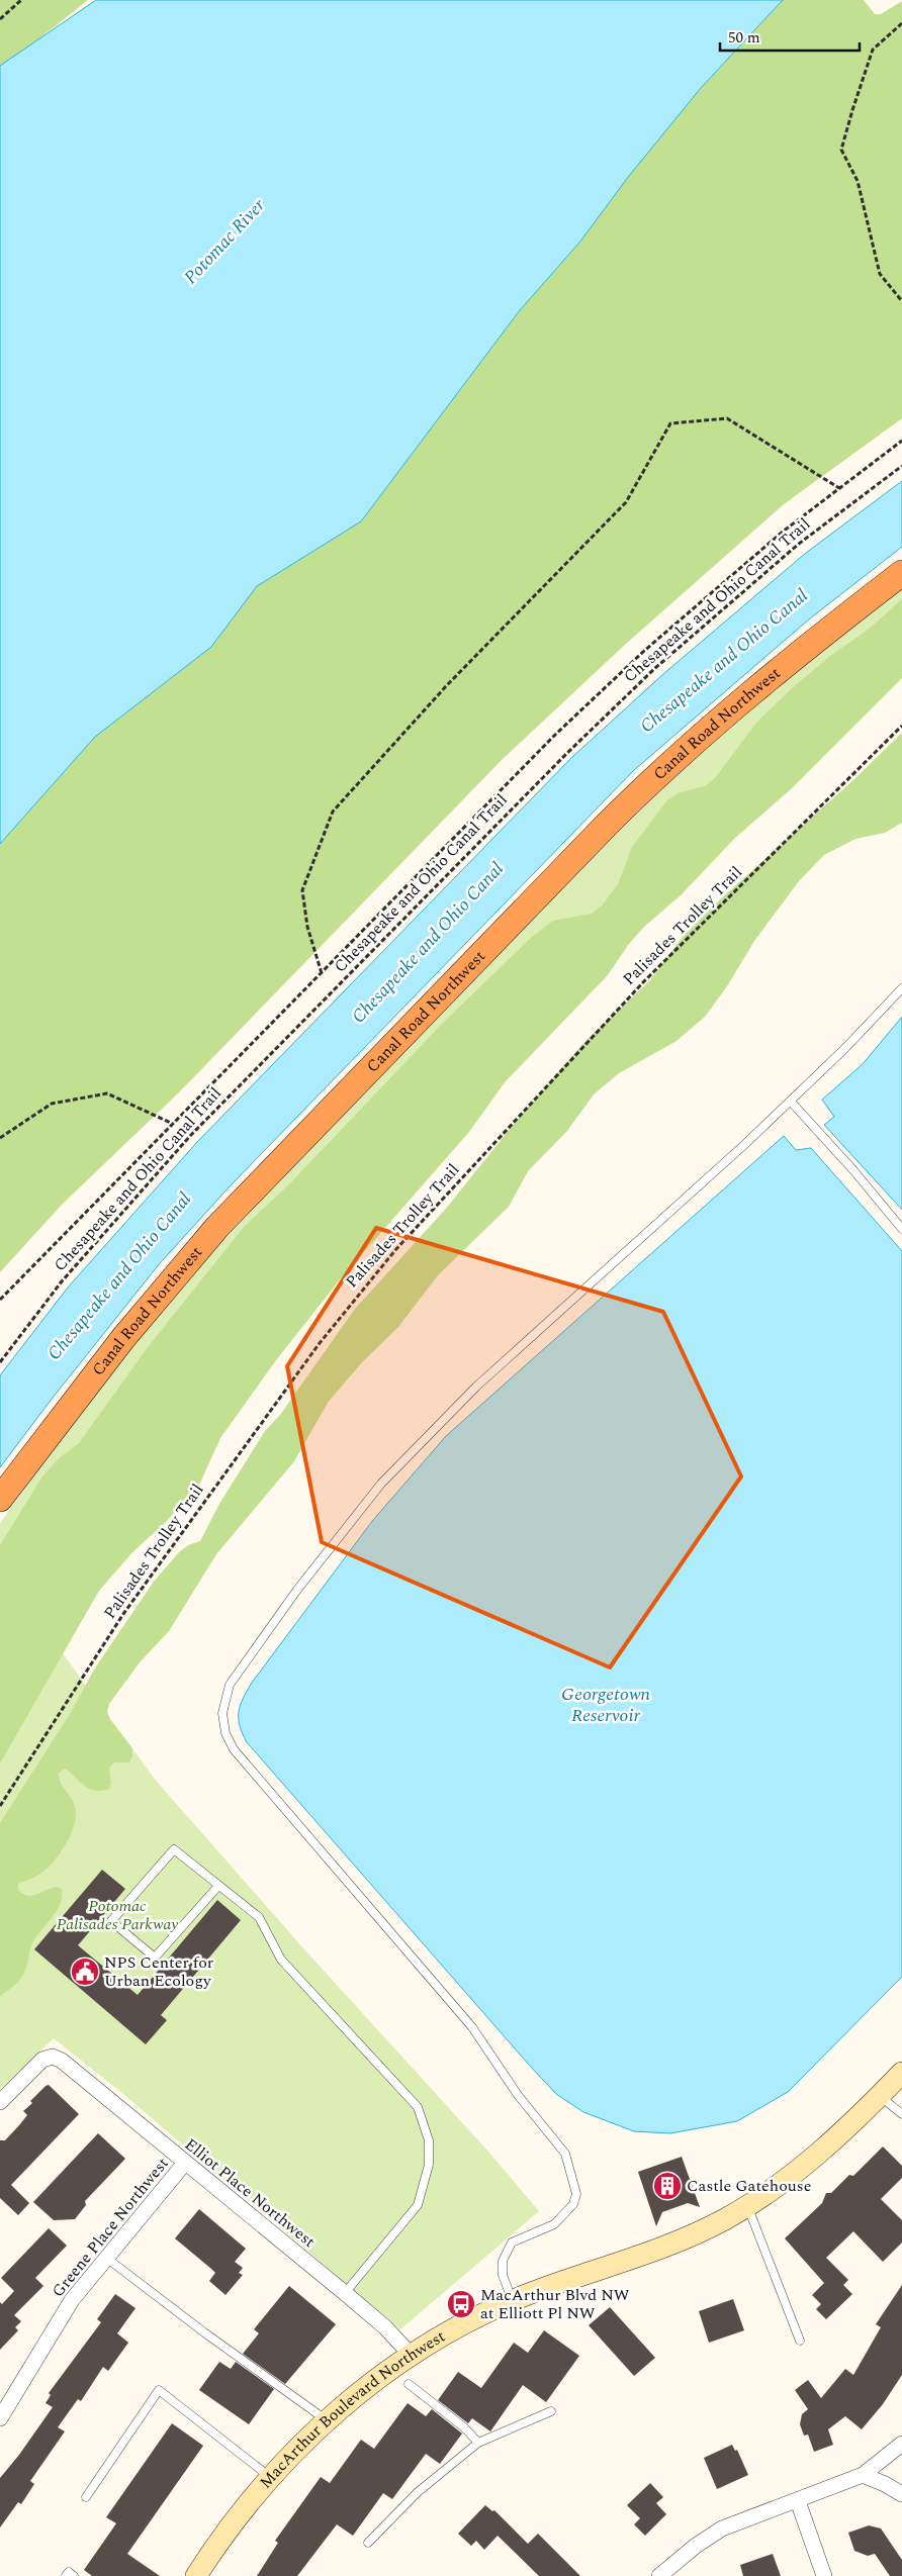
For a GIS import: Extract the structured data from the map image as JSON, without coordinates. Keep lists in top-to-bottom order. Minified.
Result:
{"streets":{"highway":["Canal Road Northwest"],"main road":["MacArthur Boulevard Northwest"],"street":["Elliot Place Northwest","Greene Place Northwest"],"path":["Chesapeake and Ohio Canal Trail","Palisades Trolley Trail"]},"crossings":[["Elliot Place Northwest","Greene Place Northwest"],["Elliot Place Northwest","MacArthur Boulevard Northwest"]],"water":["Potomac River","Chesapeake and Ohio Canal","Georgetown Reservoir"],"parks":["Potomac Palisades Parkway"],"places":{"public building":["NPS Center for Urban Ecology"],"building":["Castle Gatehouse"],"bus stop":["MacArthur Blvd NW at Elliott Pl NW"]},"scale_bar":"50 m"}
